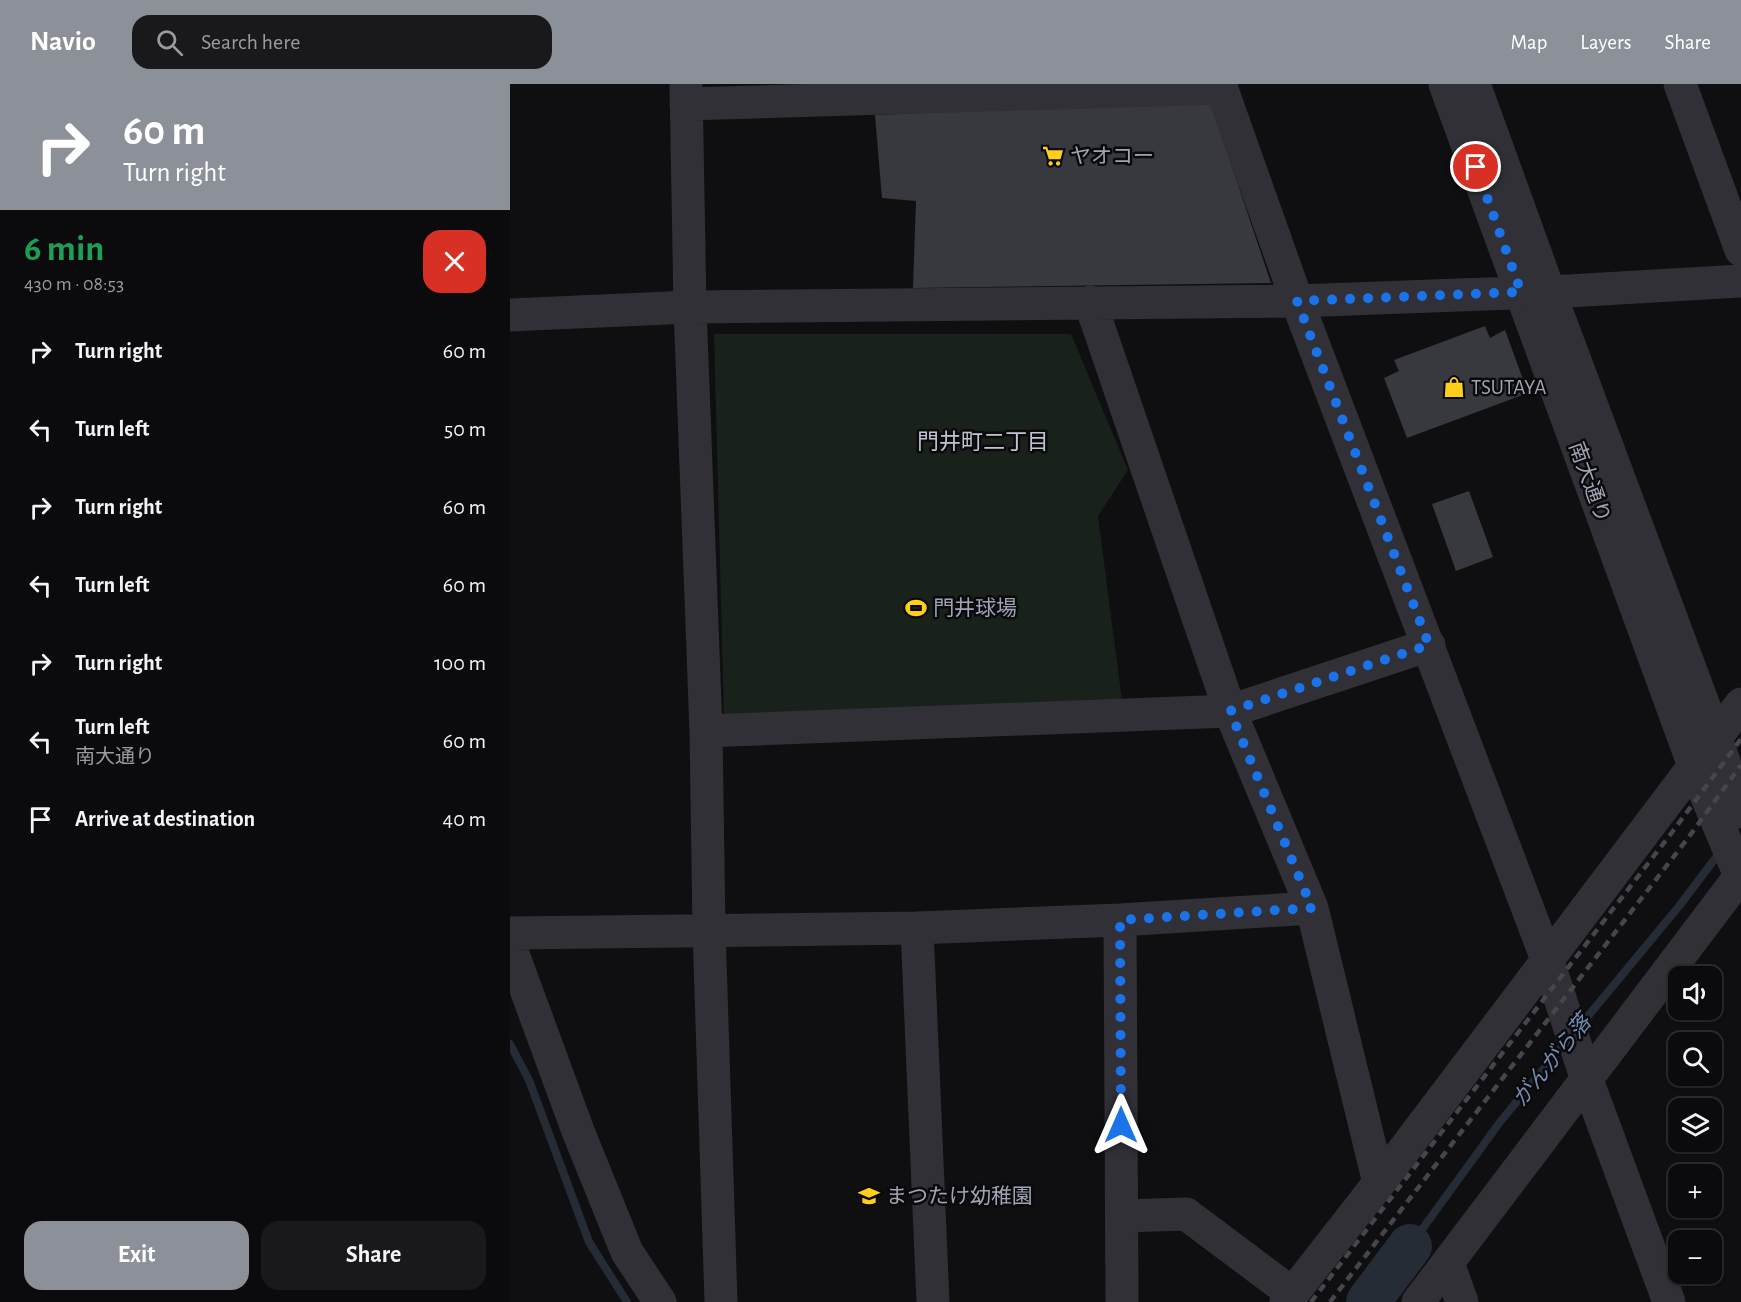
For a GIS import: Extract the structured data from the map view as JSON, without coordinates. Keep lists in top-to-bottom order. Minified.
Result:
{"streets":{"street":["南大通り"]},"districts":["門井町二丁目"],"water":["がんがら落"],"places":{"supermarket":["ヤオコー"],"shop":["TSUTAYA"],"sports":["門井球場"],"school or university":["まつたけ幼稚園"]},"page":{"header":"Navio","search":"Search here","nav":["Map","Layers","Share"],"turn":["60 m","Turn right"],"heading":["6 min","430 m · 08:53"],"list":[{"name":"Turn right","value":"60 m"},{"name":"Turn left","value":"50 m"},{"name":"Turn right","value":"60 m"},{"name":"Turn left","value":"60 m"},{"name":"Turn right","value":"100 m"},{"name":"Turn left","note":"南大通り","value":"60 m"},{"name":"Arrive at destination","value":"40 m"}],"map_buttons":["+","−"],"buttons":["Exit","Share"]}}
